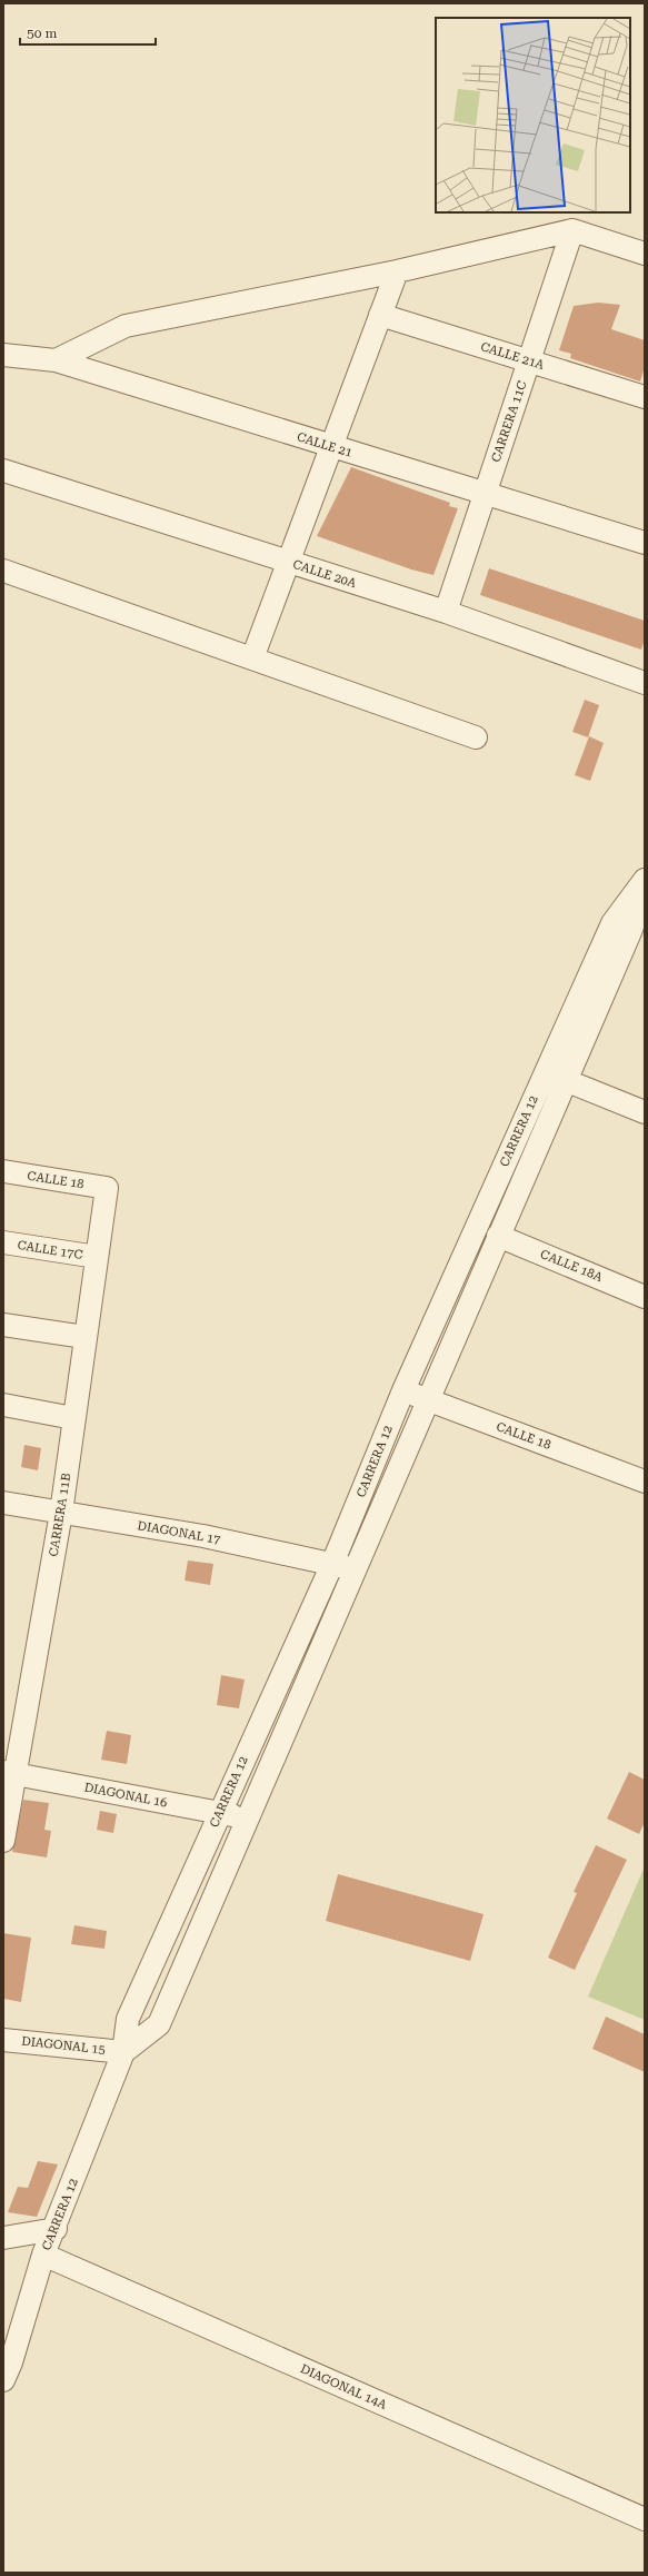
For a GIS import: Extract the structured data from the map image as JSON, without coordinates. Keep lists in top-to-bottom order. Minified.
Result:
{"streets":{"street":["CALLE 21A","CARRERA 11C","CALLE 21","CALLE 20A","CARRERA 12","CALLE 18","CALLE 17C","CALLE 18A","CARRERA 11B","DIAGONAL 17","DIAGONAL 16","DIAGONAL 15","DIAGONAL 14A"]},"crossings":[["CALLE 21A","CARRERA 11C"],["CARRERA 11C","CALLE 21"],["CARRERA 11C","CALLE 20A"],["CARRERA 12","CALLE 18"],["CARRERA 12","CALLE 18A"],["CARRERA 12","DIAGONAL 17"],["CARRERA 12","DIAGONAL 16"],["CARRERA 12","DIAGONAL 15"],["CARRERA 12","DIAGONAL 14A"],["CALLE 18","CARRERA 11B"],["CALLE 17C","CARRERA 11B"],["CARRERA 11B","DIAGONAL 17"],["CARRERA 11B","DIAGONAL 16"]],"scale_bar":"50 m"}
